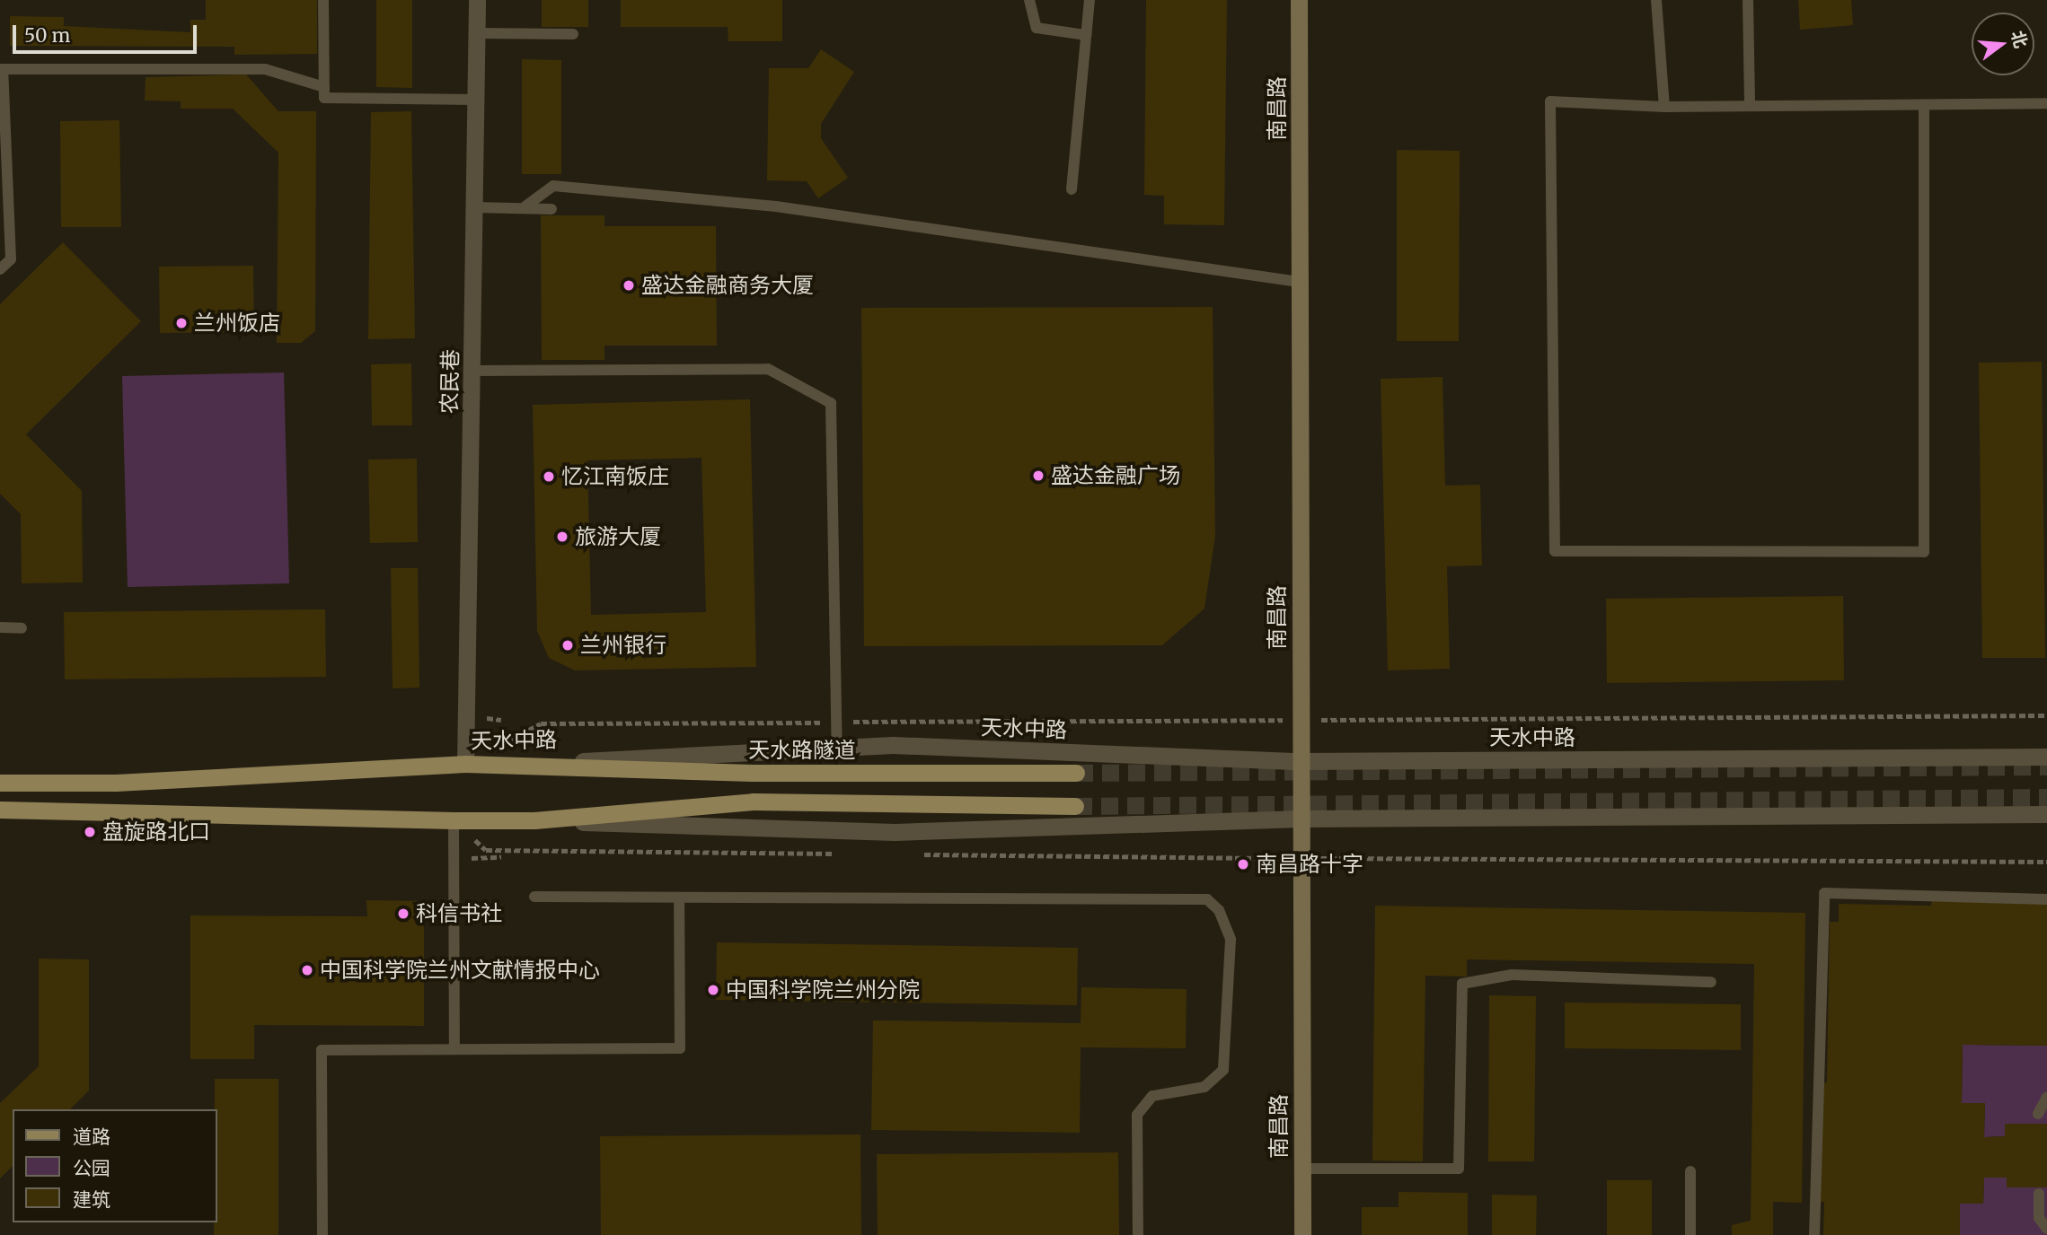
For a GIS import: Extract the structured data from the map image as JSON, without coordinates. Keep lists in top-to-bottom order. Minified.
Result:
{"streets":{"main road":["南昌路","天水中路","天水路隧道"],"street":["农民巷"]},"crossings":[["南昌路","天水中路"],["农民巷","天水中路"],["天水中路","天水路隧道"]],"places":["盛达金融商务大厦","兰州饭店","盛达金融广场","忆江南饭庄","旅游大厦","兰州银行","盘旋路北口","南昌路十字","科信书社","中国科学院兰州文献情报中心","中国科学院兰州分院"],"legend":["道路","公园","建筑"],"scale_bar":"50 m","north":"right"}
